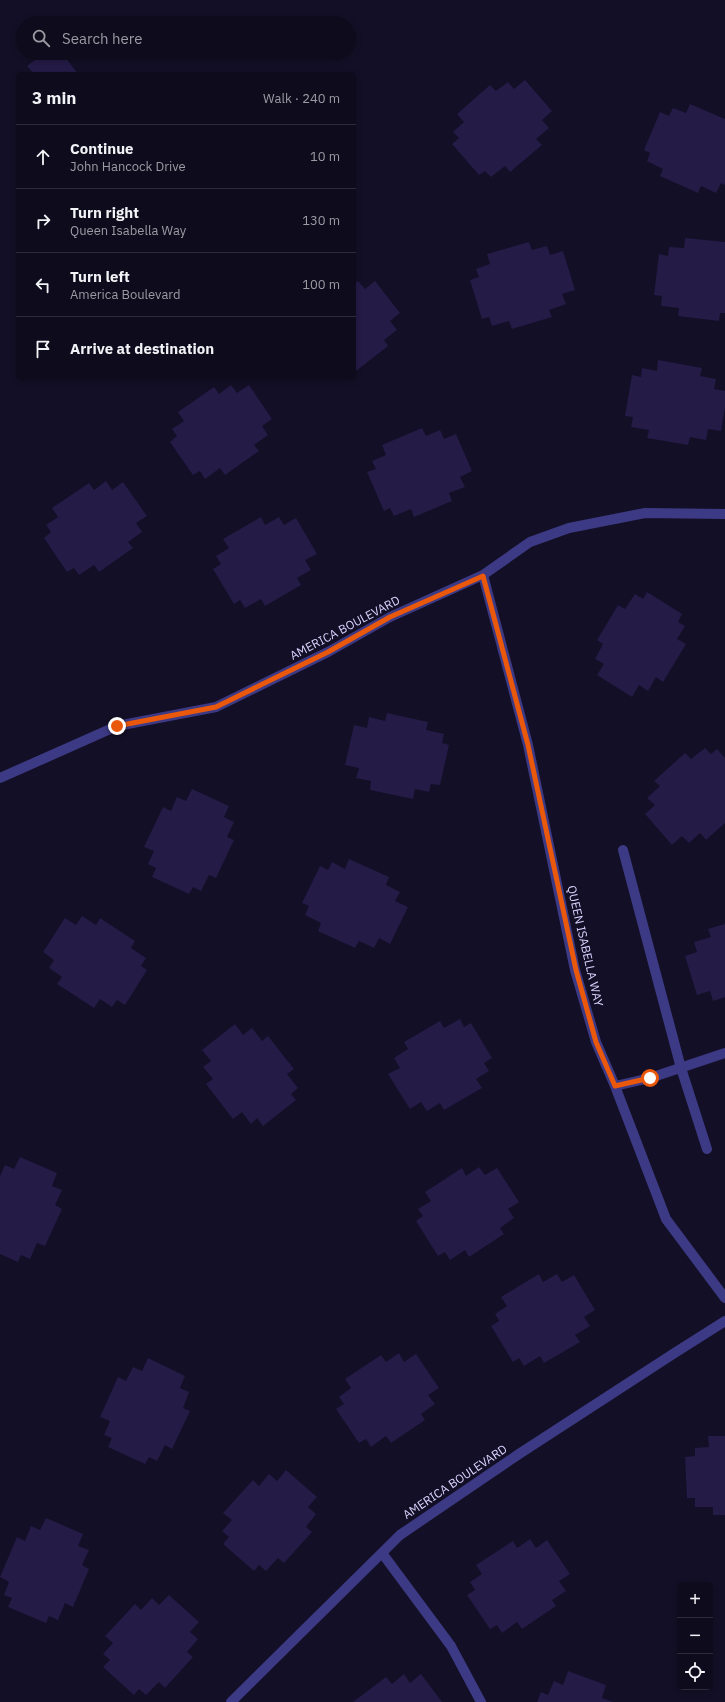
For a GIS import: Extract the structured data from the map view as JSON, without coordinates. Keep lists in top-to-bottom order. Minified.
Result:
{"streets":{"street":["AMERICA BOULEVARD","QUEEN ISABELLA WAY"]},"crossings":[["AMERICA BOULEVARD","QUEEN ISABELLA WAY"]],"page":{"search":"Search here","heading":["3 min","Walk · 240 m"],"list":[["Continue","John Hancock Drive","10 m"],["Turn right","Queen Isabella Way","130 m"],["Turn left","America Boulevard","100 m"],"Arrive at destination"],"map_buttons":["+","−"]}}
